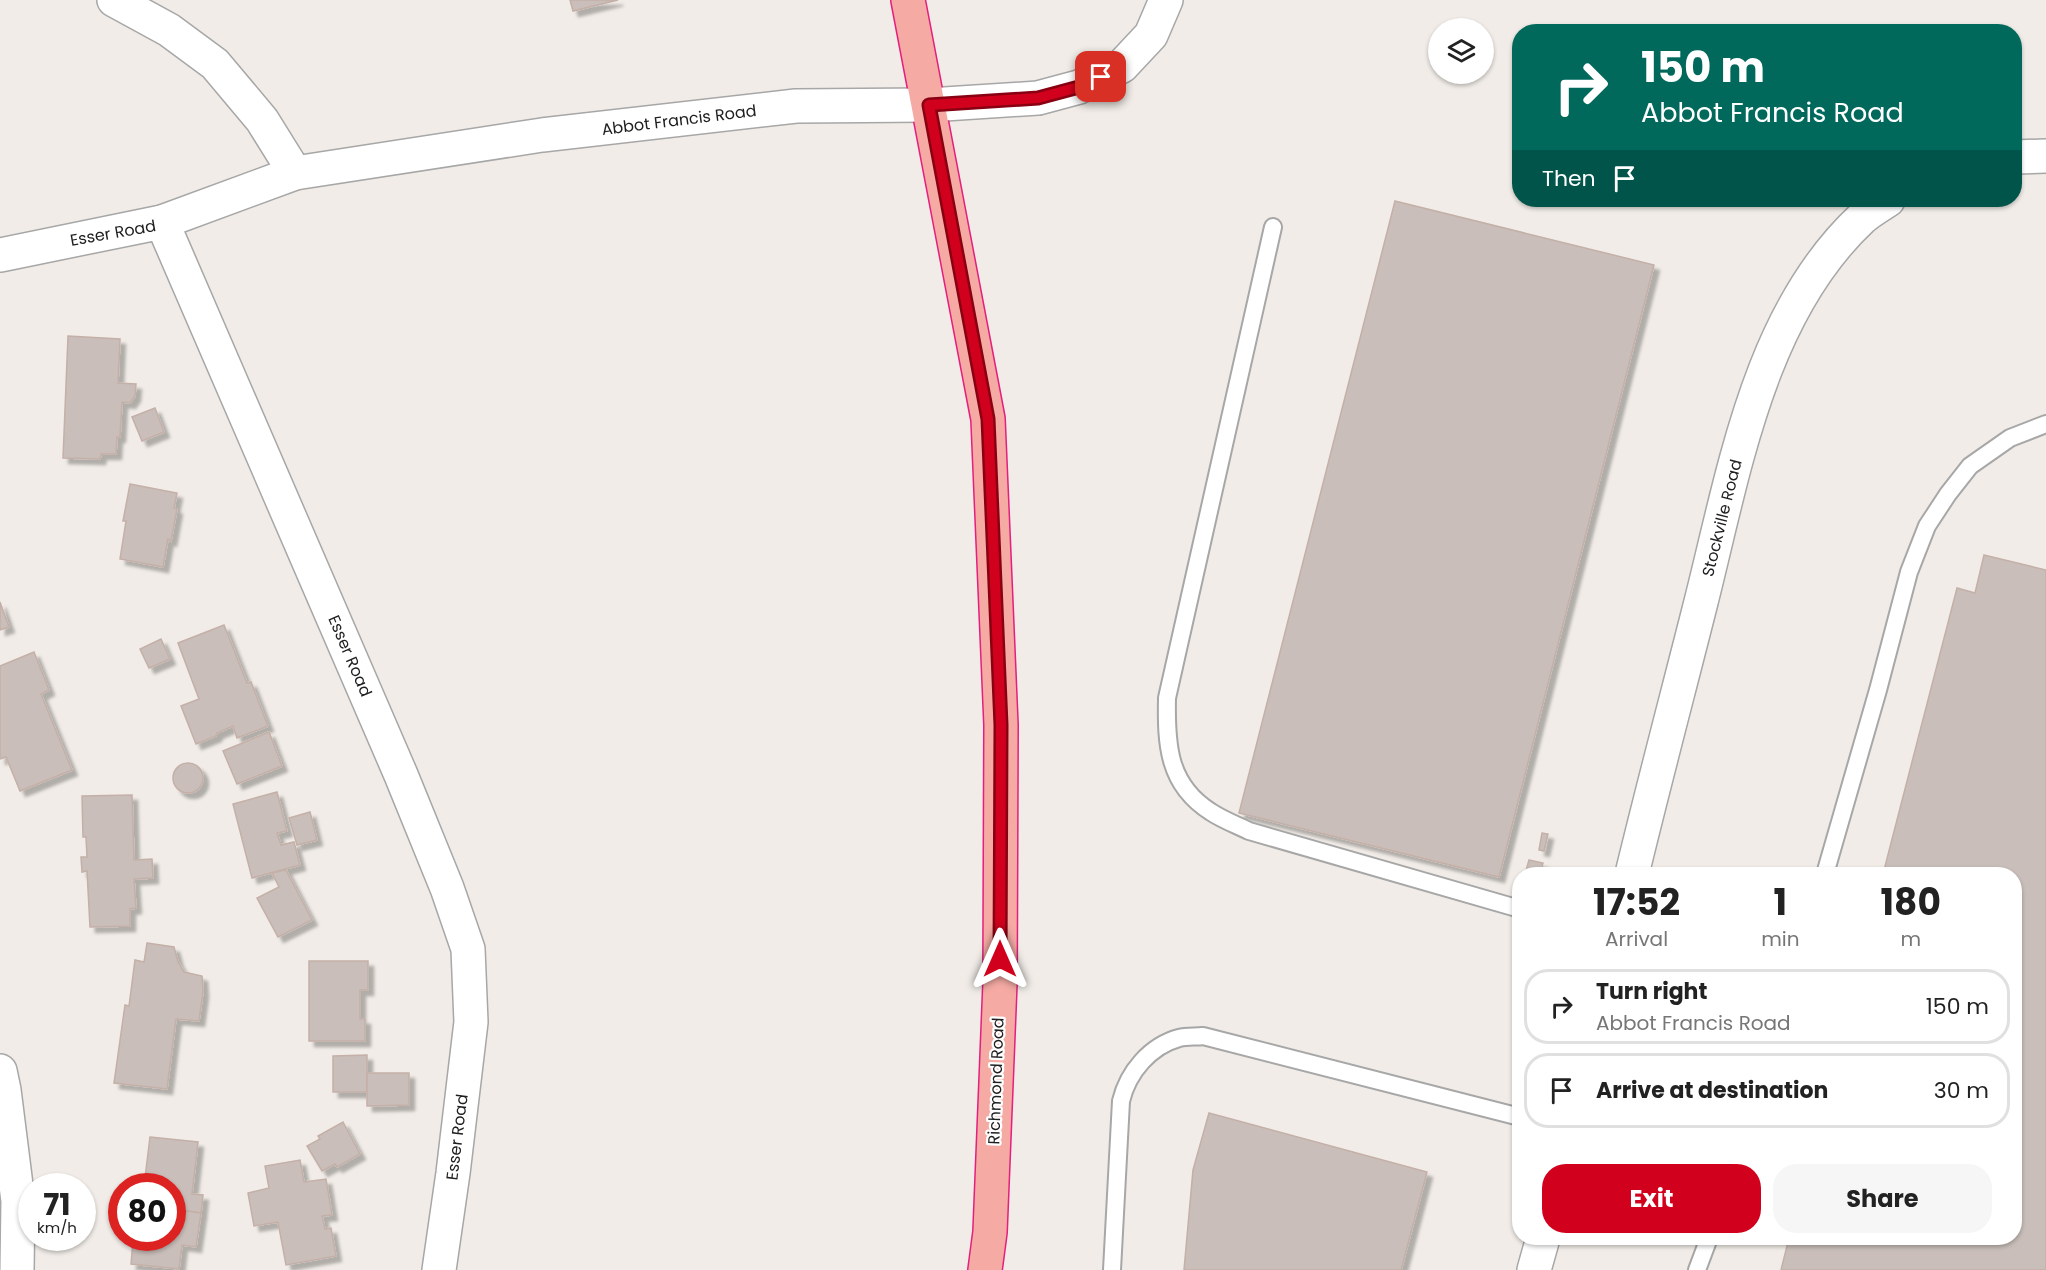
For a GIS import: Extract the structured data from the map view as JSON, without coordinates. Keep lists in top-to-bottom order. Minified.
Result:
{"streets":{"highway":["Richmond Road"],"street":["Abbot Francis Road","Esser Road","Stockville Road"]},"crossings":[["Abbot Francis Road","Esser Road"],["Abbot Francis Road","Richmond Road"]],"page":{"turn":["150 m","Abbot Francis Road"],"then":"Then","eta":["17:52","Arrival","1","min","180","m"],"list":[{"name":"Turn right","note":"Abbot Francis Road","value":"150 m"},{"name":"Arrive at destination","value":"30 m"}],"buttons":["Exit","Share"],"speed":"71 km/h","limit":"80"}}
